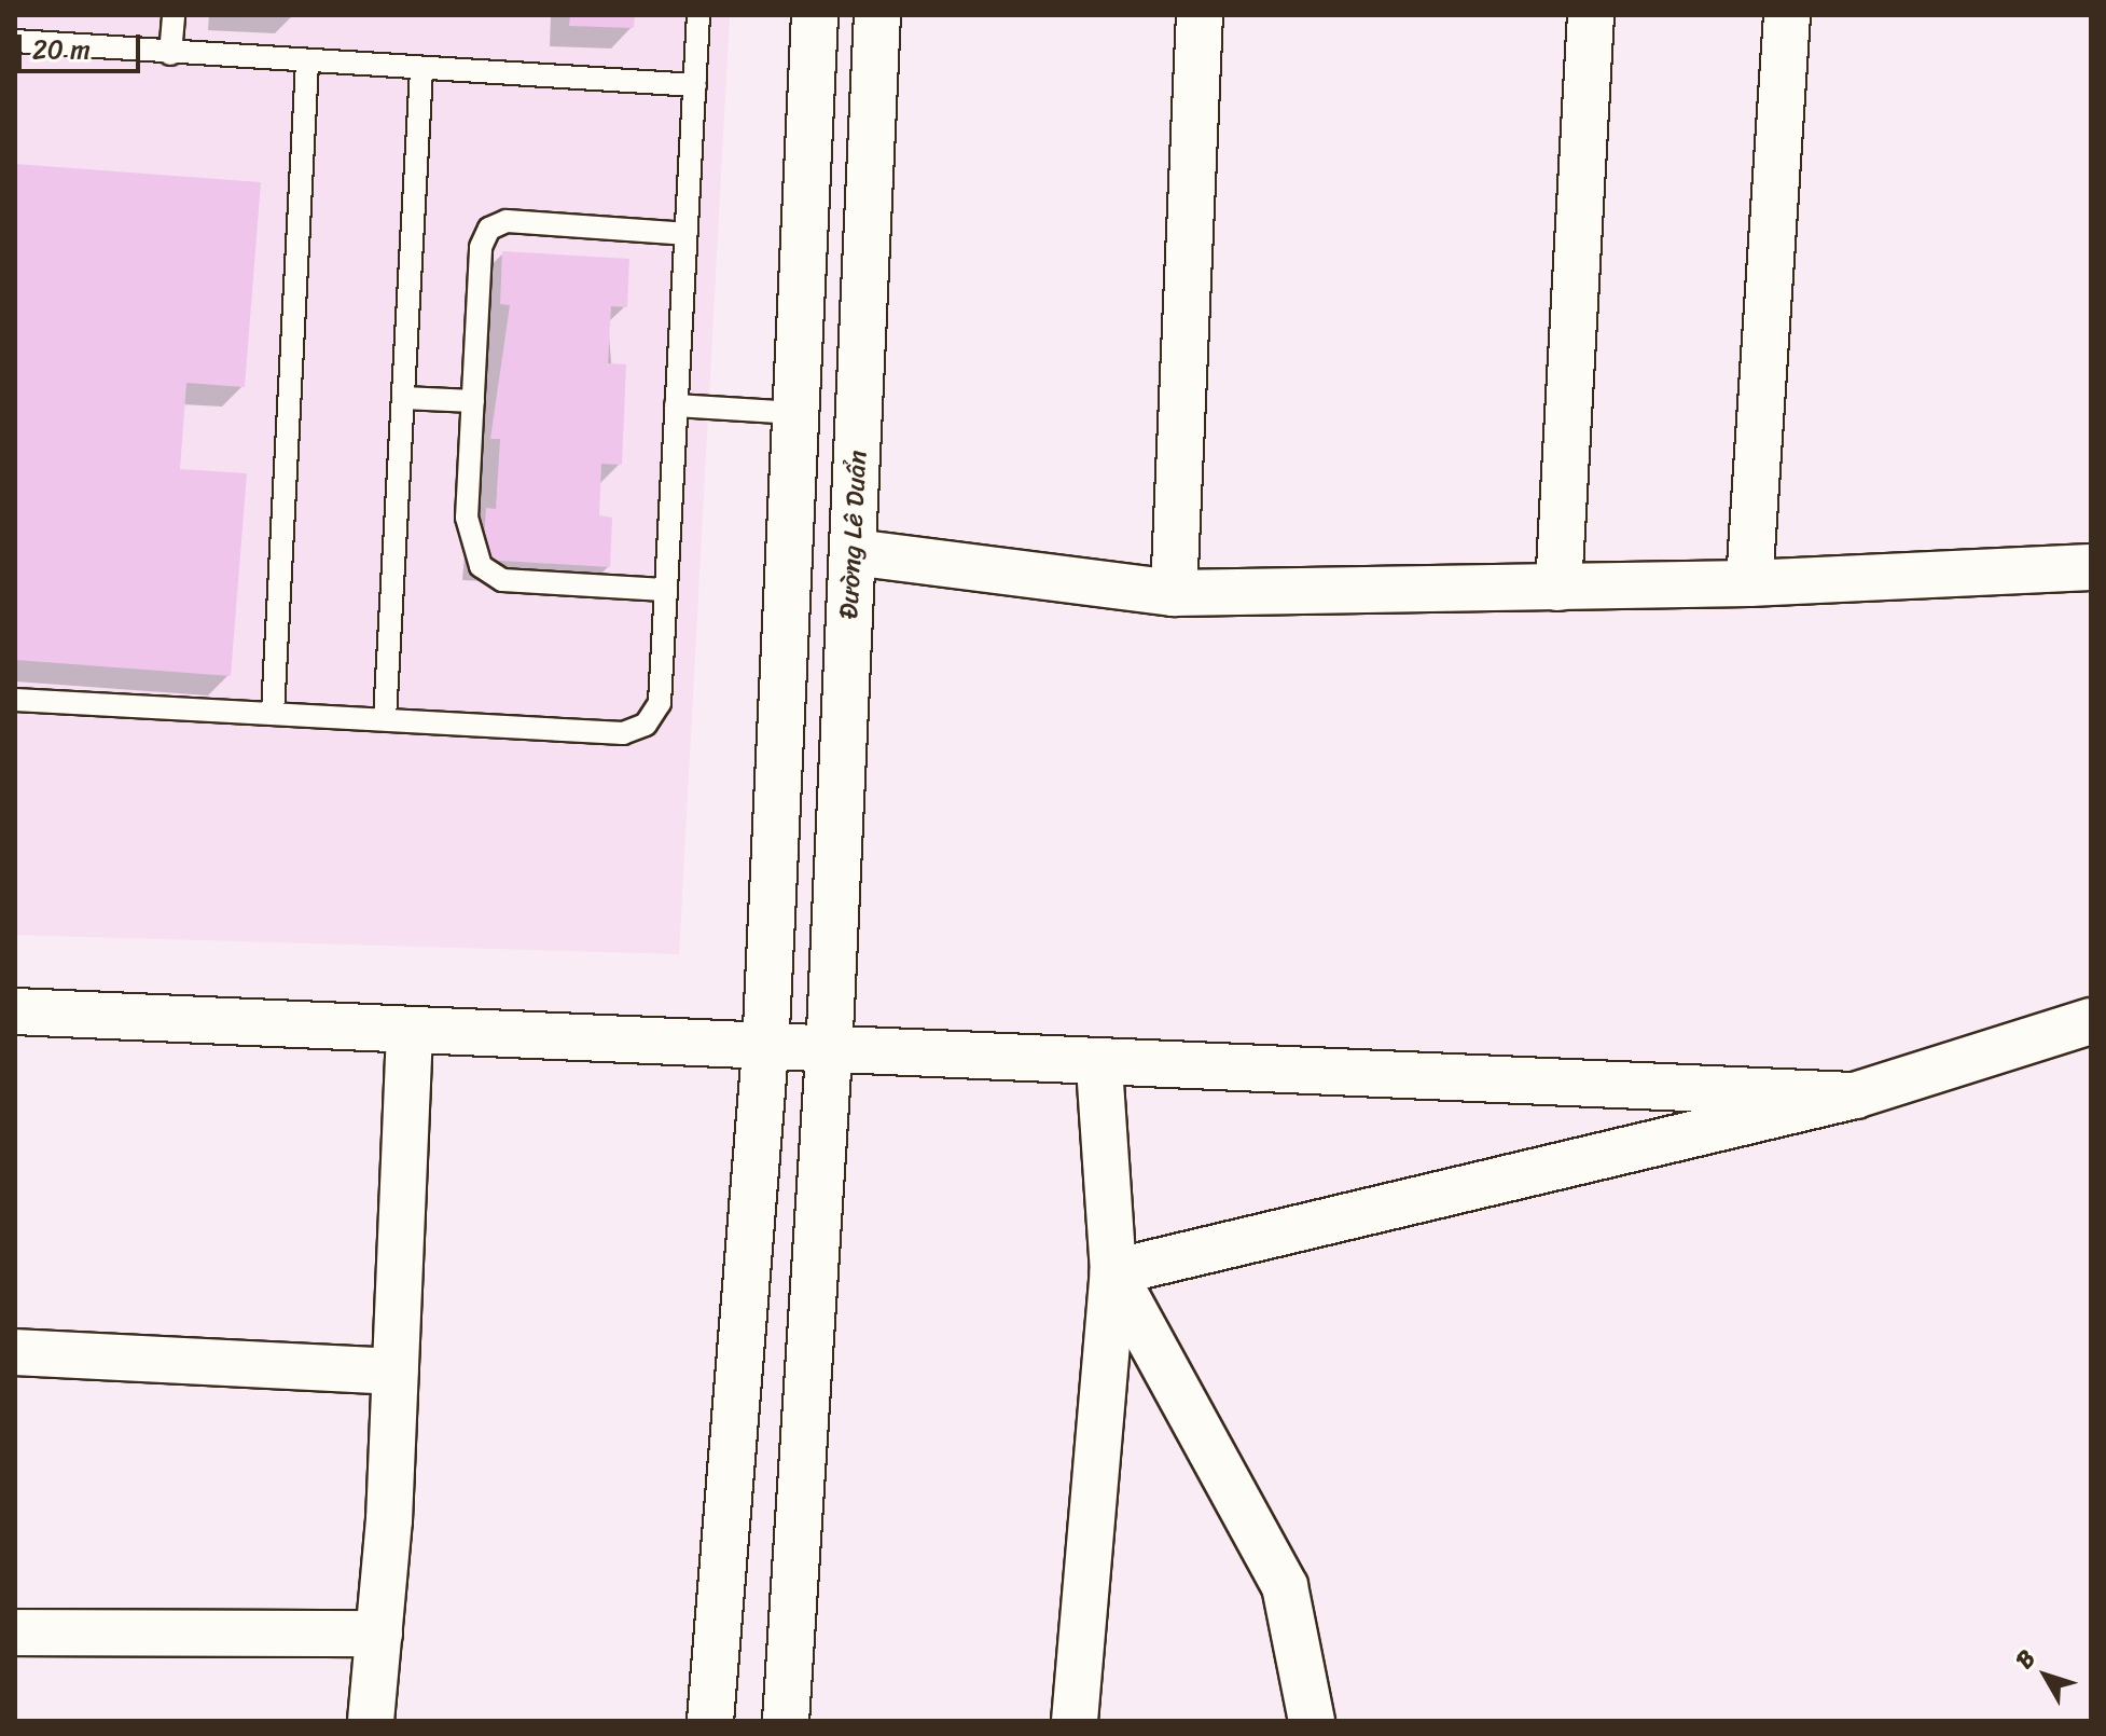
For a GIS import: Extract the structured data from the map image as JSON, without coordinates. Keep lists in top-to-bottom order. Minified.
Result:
{"streets":{"street":["Đường Lê Duẩn"]},"scale_bar":"20 m","north":"top left"}
